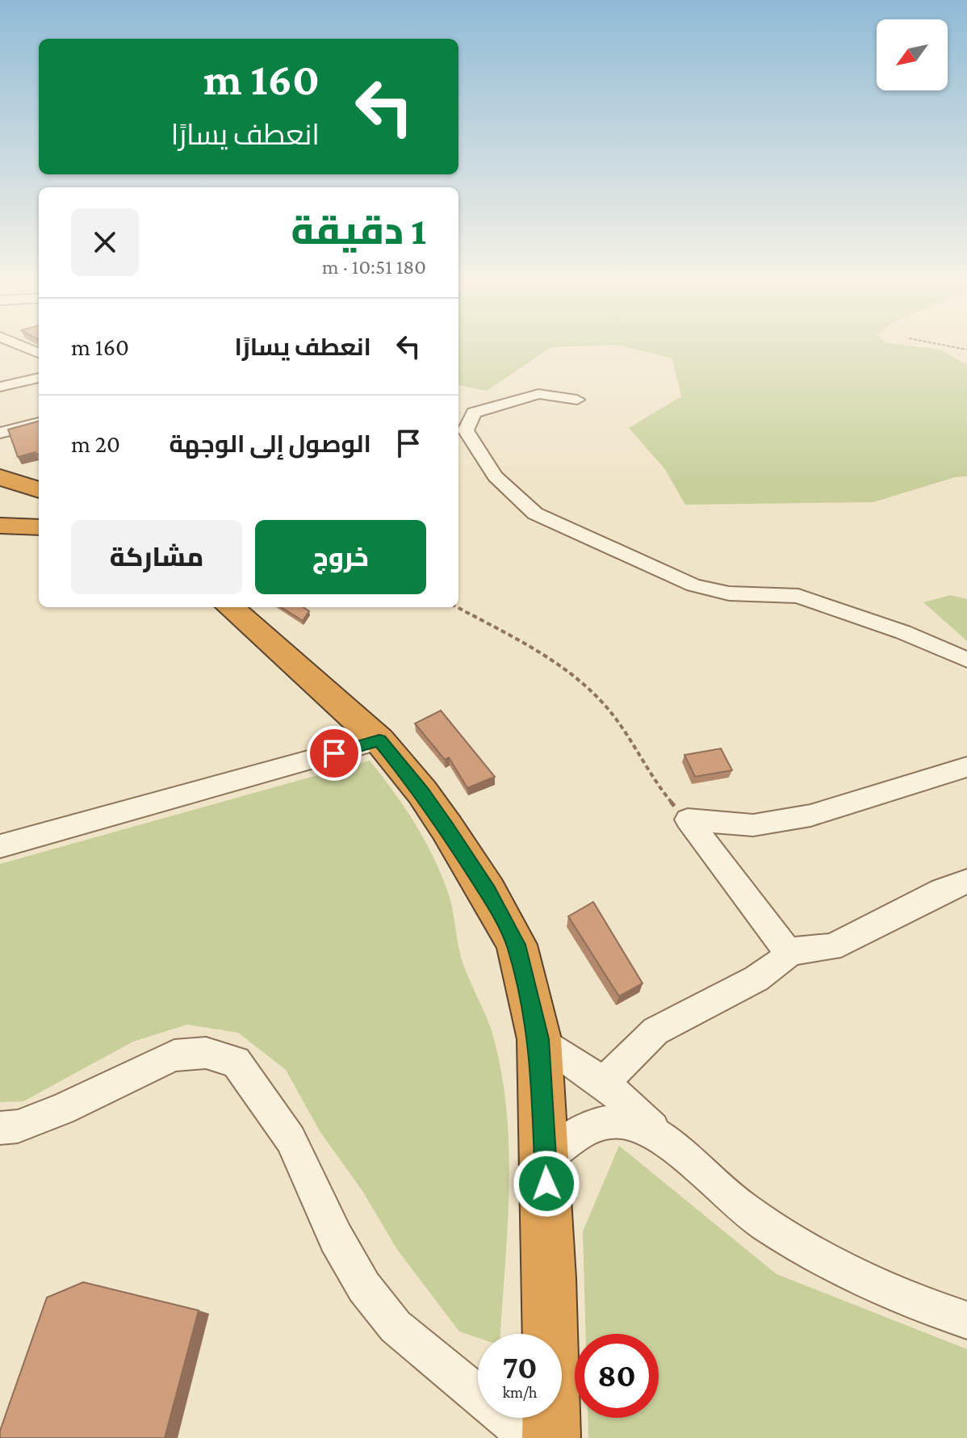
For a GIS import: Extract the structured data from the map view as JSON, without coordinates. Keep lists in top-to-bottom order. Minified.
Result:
{"north":"bottom left","page":{"turn":["160 m","انعطف يسارًا"],"heading":["1 دقيقة","180 m · 10:51"],"list":[{"name":"انعطف يسارًا","value":"160 m"},{"name":"الوصول إلى الوجهة","value":"20 m"}],"buttons":["خروج","مشاركة"],"speed":"70 km/h","limit":"80"}}
